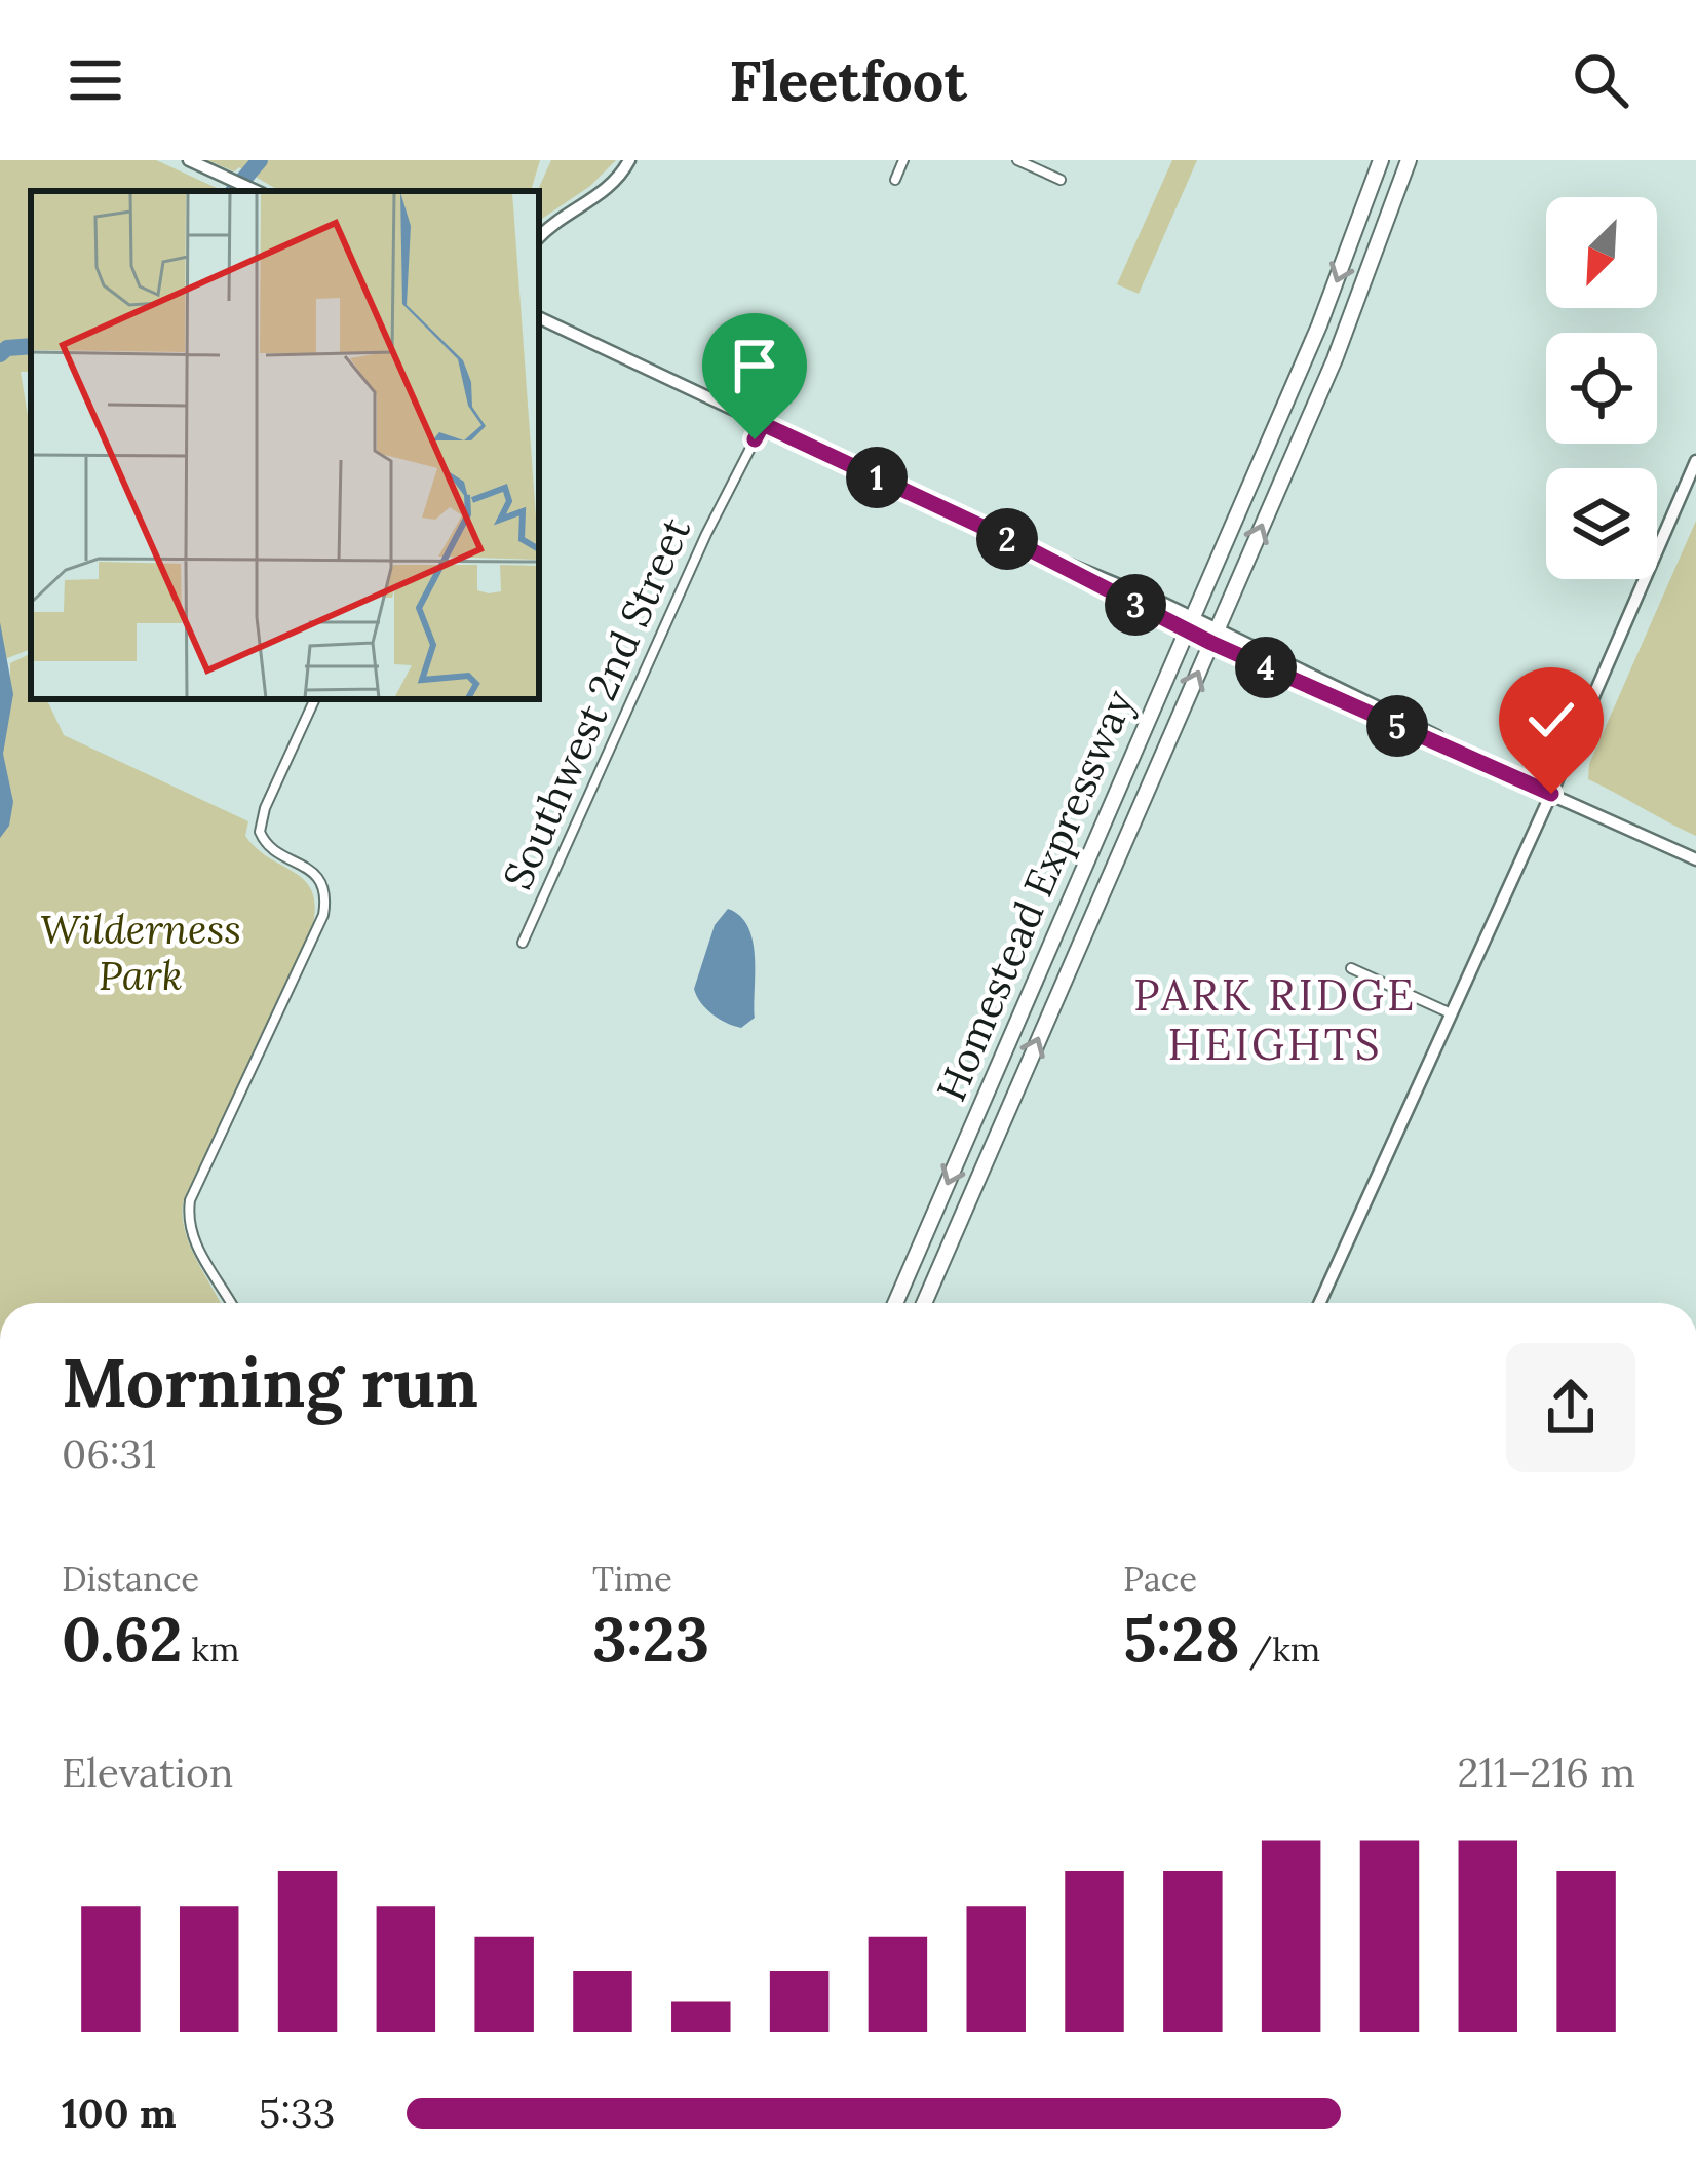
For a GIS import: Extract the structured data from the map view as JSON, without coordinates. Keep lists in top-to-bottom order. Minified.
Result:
{"streets":{"highway":["Homestead Expressway"],"street":["Southwest 2nd Street"]},"districts":["PARK RIDGE HEIGHTS"],"parks":["Wilderness Park"],"north":"bottom left","page":{"header":"Fleetfoot","pins":["1","2","3","4","5"],"heading":["Morning run","06:31"],"stats":[["Distance","0.62 km"],["Time","3:23"],["Pace","5:28 /km"]],"chart":["Elevation","211–216 m"],"list":[{"name":"100 m","note":"5:33"}]}}
